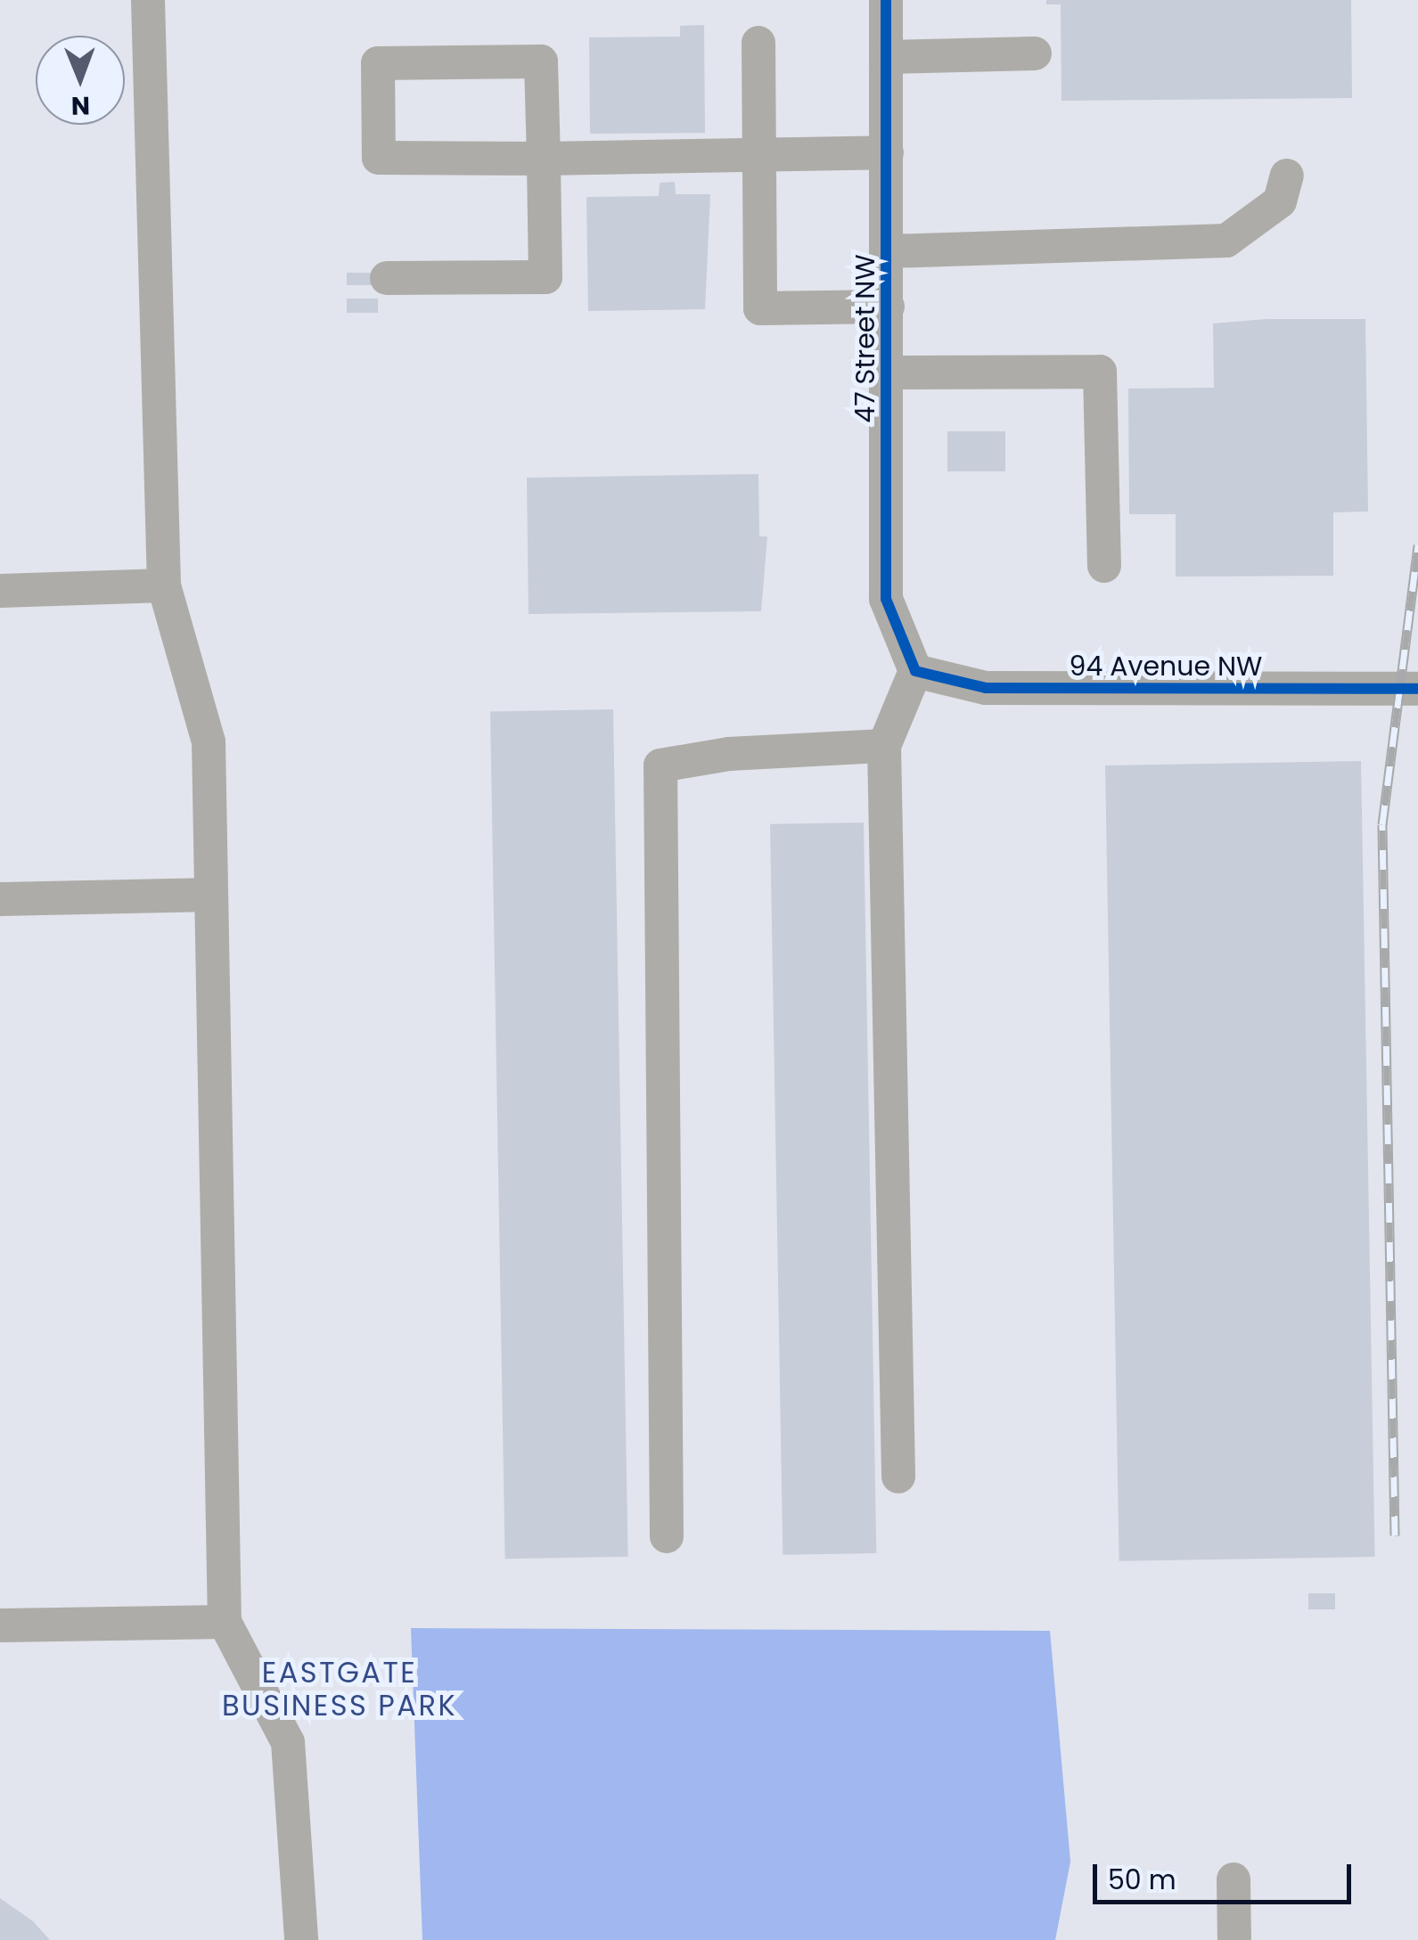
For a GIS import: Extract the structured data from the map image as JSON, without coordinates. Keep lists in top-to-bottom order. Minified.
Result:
{"streets":{"street":["47 Street NW","94 Avenue NW"]},"crossings":[["47 Street NW","94 Avenue NW"]],"districts":["EASTGATE BUSINESS PARK"],"scale_bar":"50 m","north":"bottom"}
